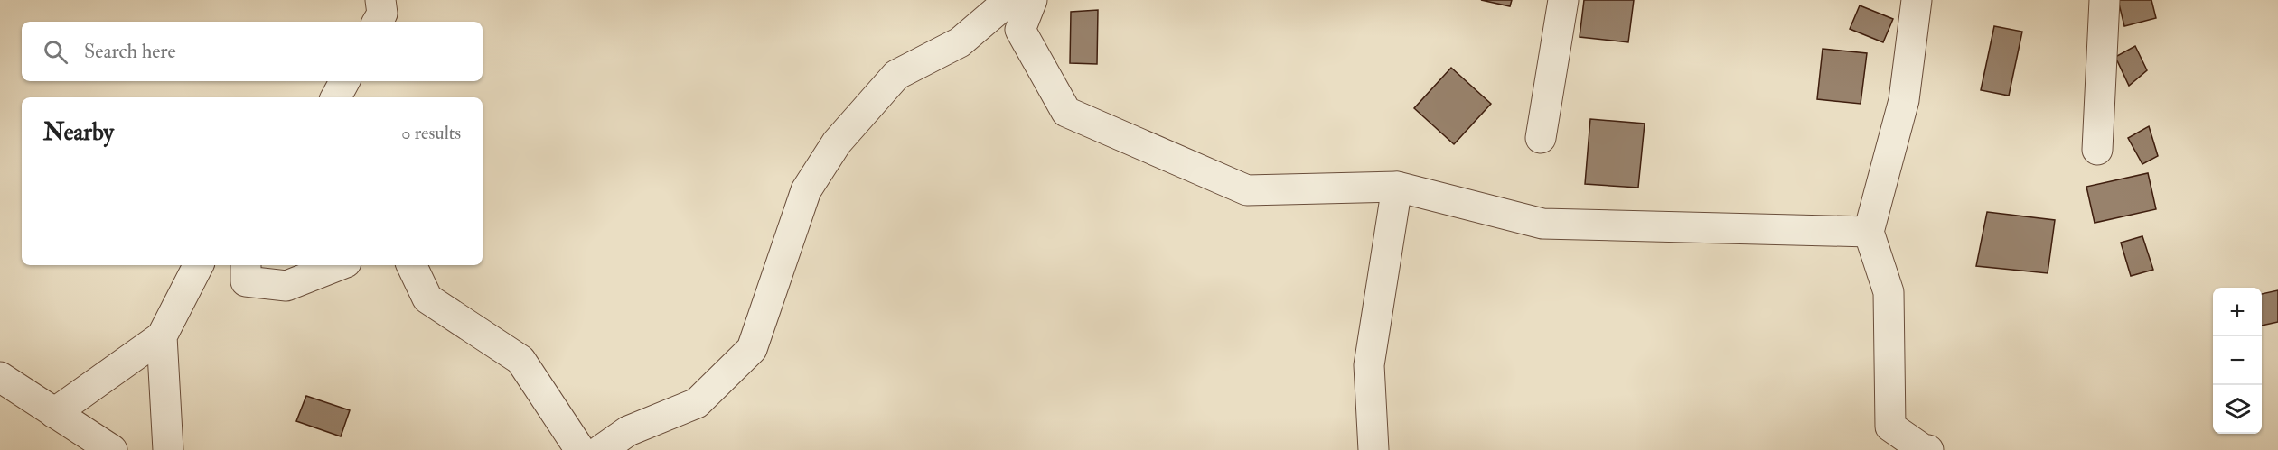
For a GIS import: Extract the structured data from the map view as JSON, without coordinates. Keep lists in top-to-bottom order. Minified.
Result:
{"page":{"search":"Search here","heading":["Nearby","0 results"],"map_buttons":["+","−"]}}
